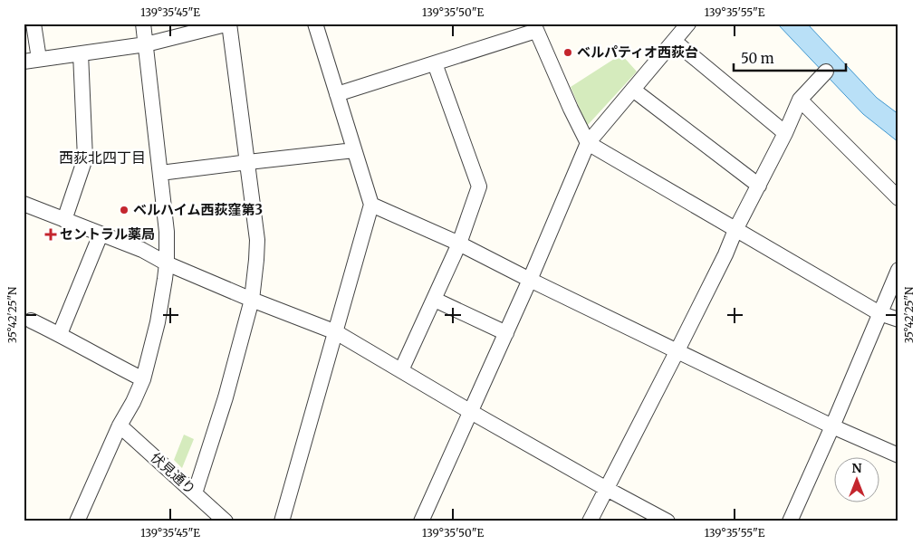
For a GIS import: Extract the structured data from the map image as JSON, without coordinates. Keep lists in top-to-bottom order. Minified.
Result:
{"streets":{"street":["伏見通り"]},"districts":["西荻北四丁目"],"places":{"other":["ベルパティオ西荻台","ベルハイム西荻窪第3"],"health":["セントラル薬局"]},"scale_bar":"50 m","north":"top","coordinates":["139°35'45\"E","139°35'50\"E","139°35'55\"E","35°42'25\"N"]}
